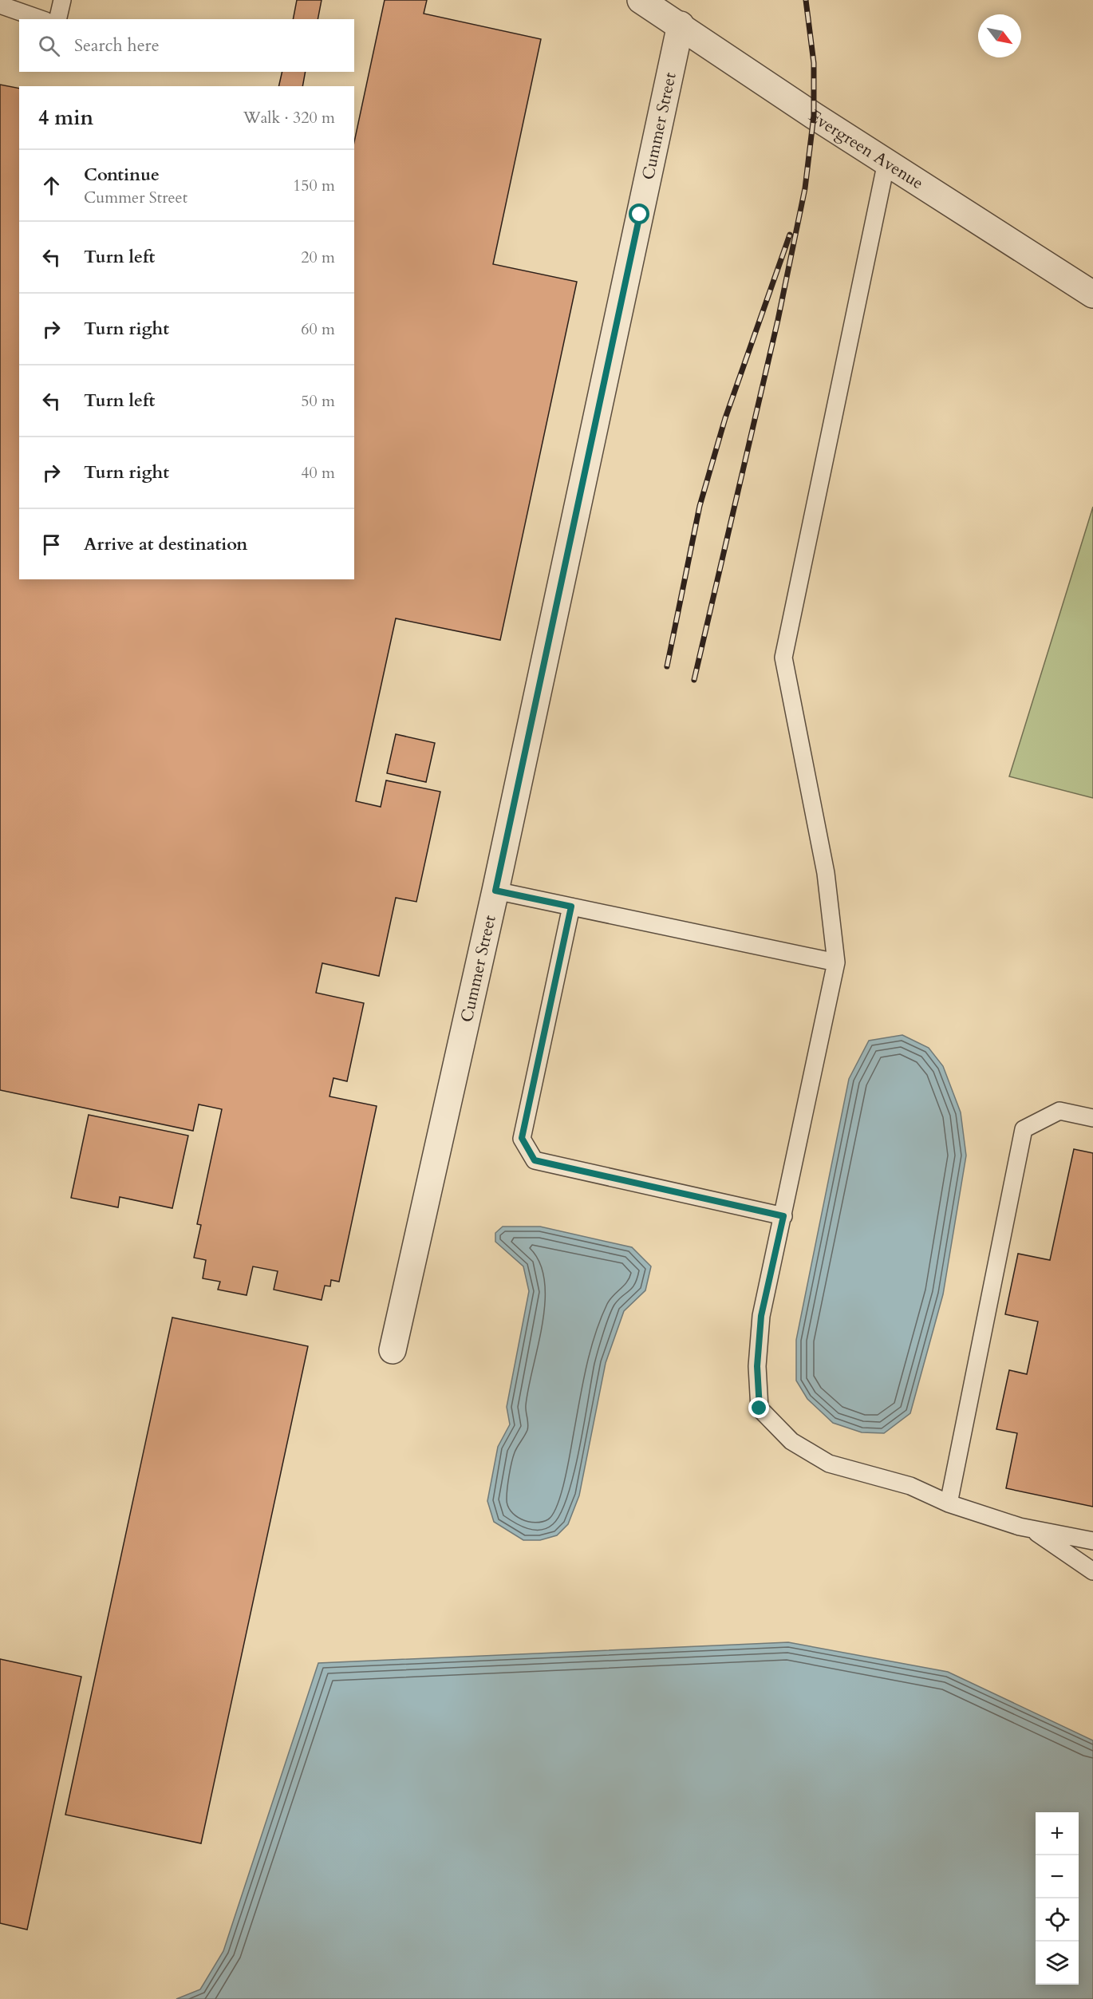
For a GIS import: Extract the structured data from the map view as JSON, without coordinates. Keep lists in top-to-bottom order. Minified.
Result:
{"streets":{"street":["Cummer Street","Evergreen Avenue"]},"crossings":[["Cummer Street","Evergreen Avenue"]],"north":"bottom right","page":{"search":"Search here","heading":["4 min","Walk · 320 m"],"list":[["Continue","Cummer Street","150 m"],["Turn left","20 m"],["Turn right","60 m"],["Turn left","50 m"],["Turn right","40 m"],"Arrive at destination"],"map_buttons":["+","−"]}}
